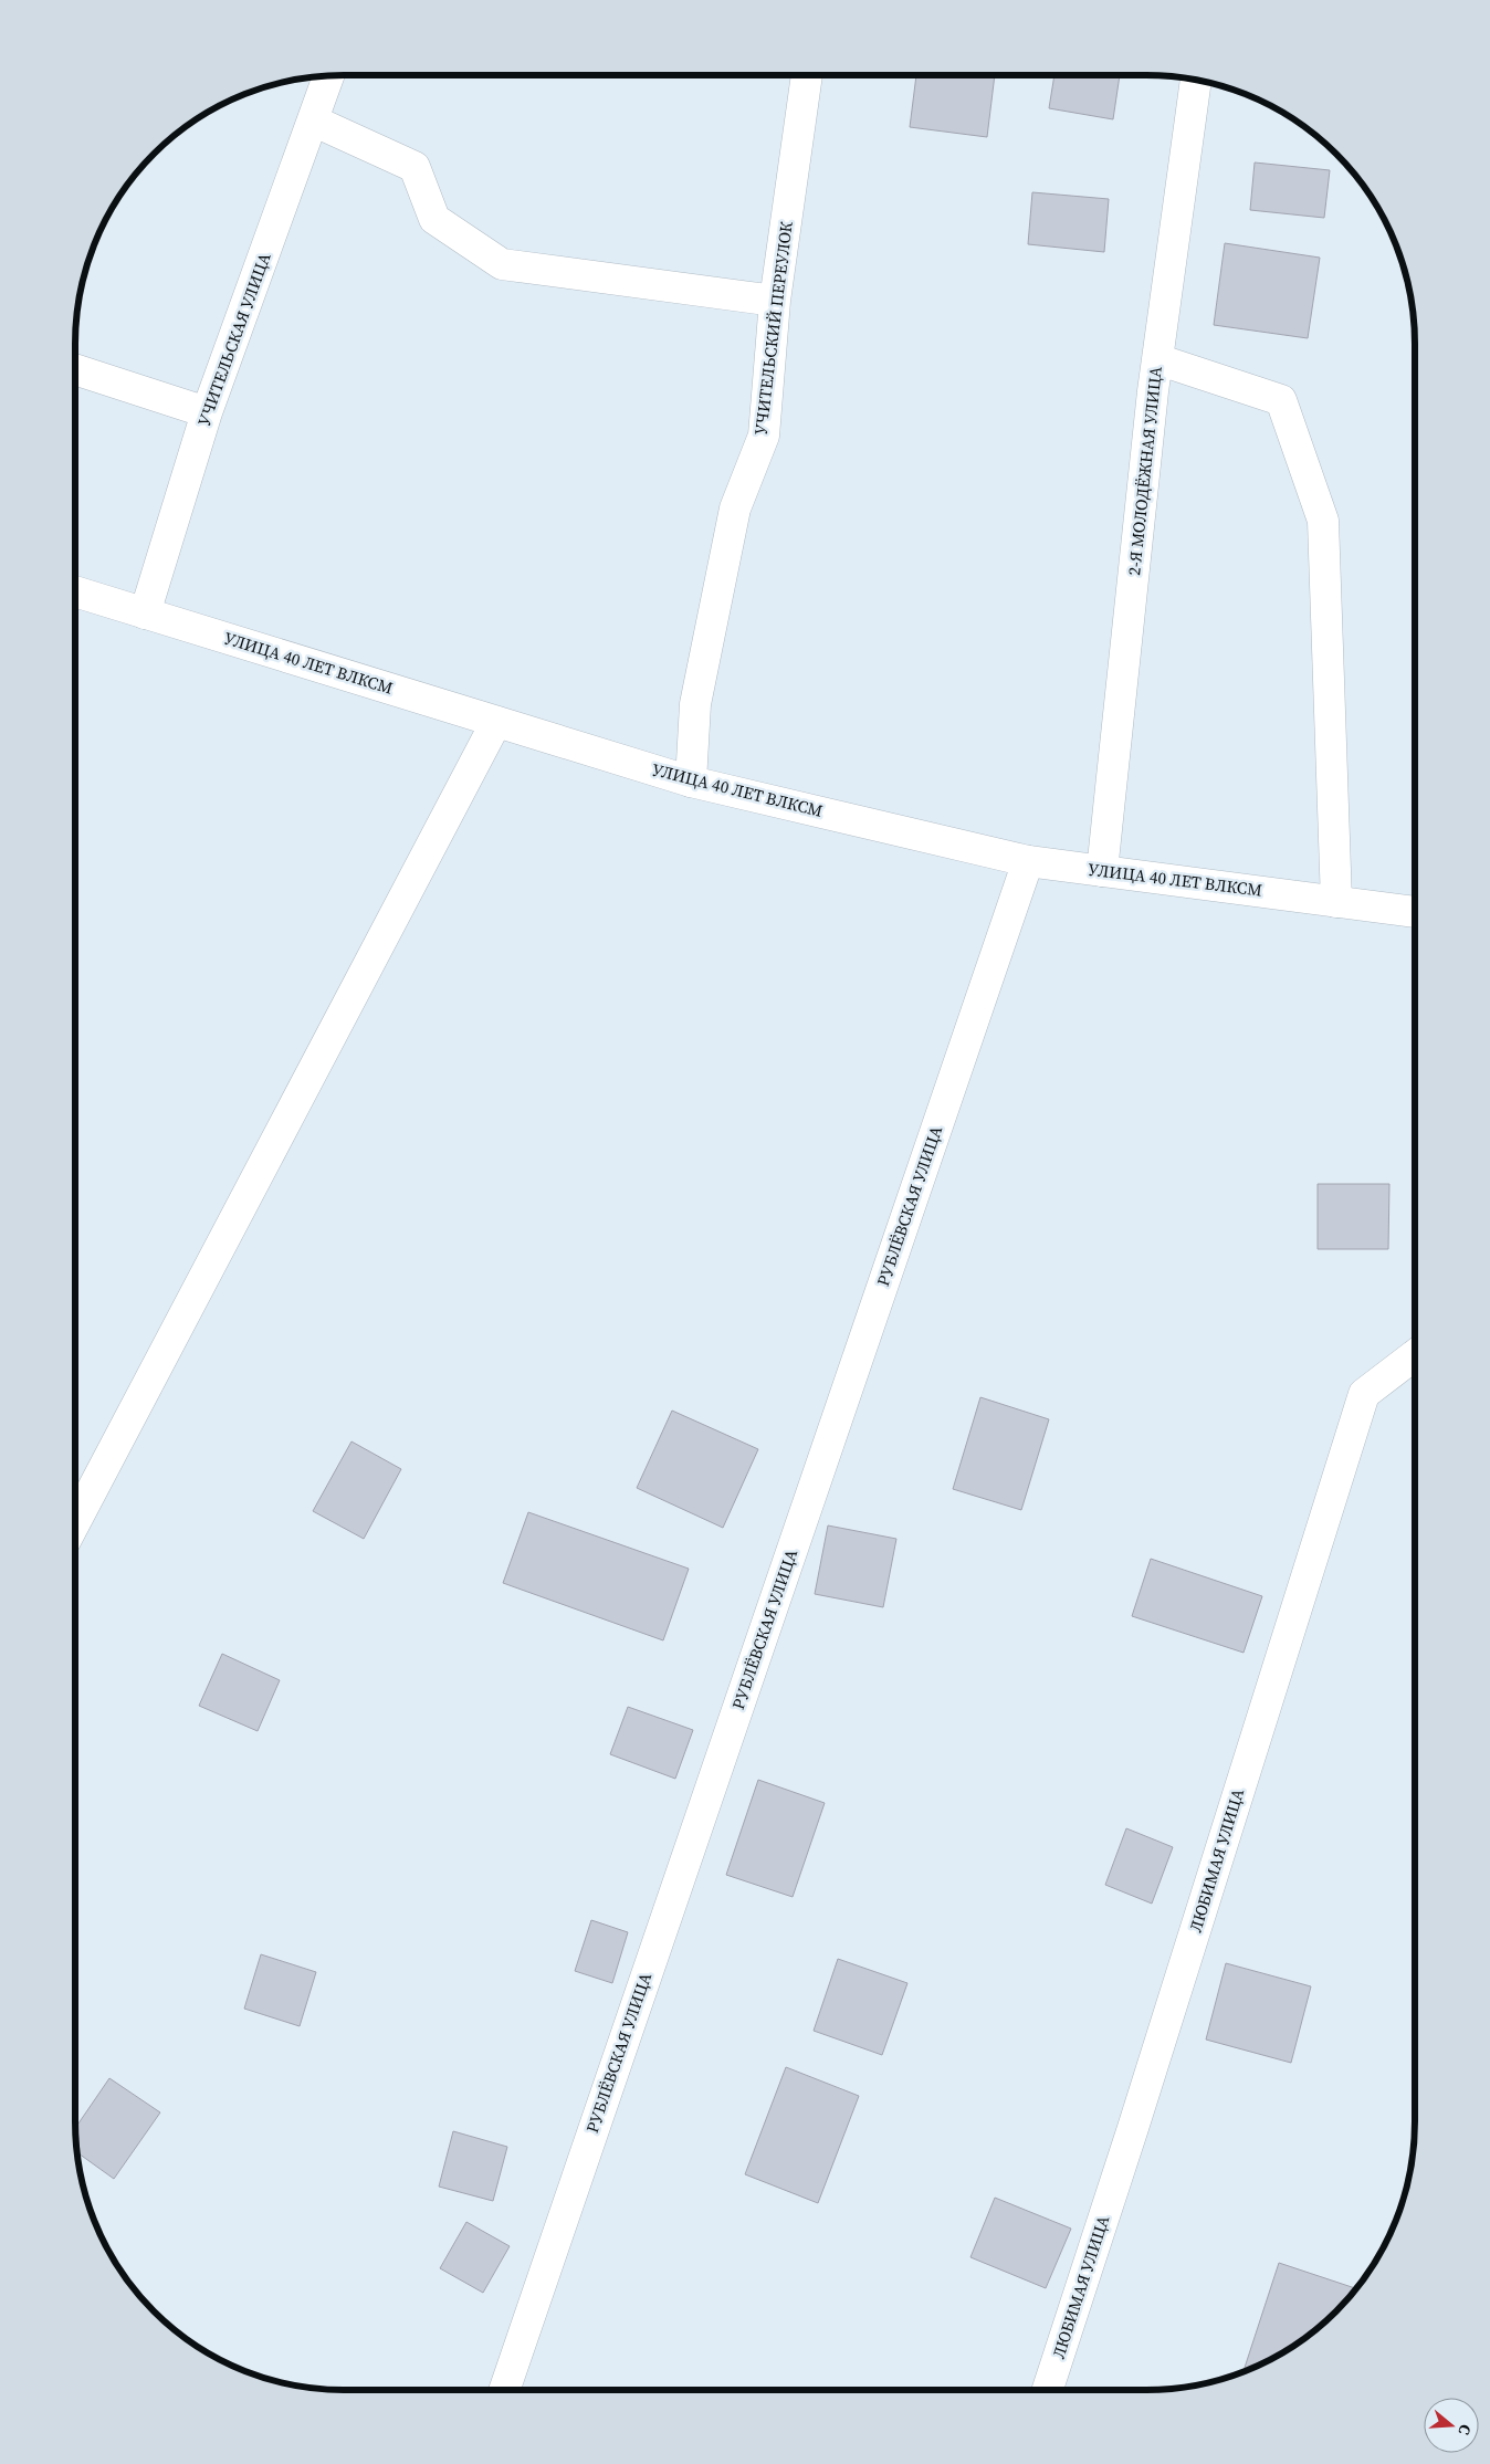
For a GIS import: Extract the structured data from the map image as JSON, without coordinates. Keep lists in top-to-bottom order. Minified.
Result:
{"streets":{"street":["УЧИТЕЛЬСКИЙ ПЕРЕУЛОК","УЧИТЕЛЬСКАЯ УЛИЦА","2-Я МОЛОДЁЖНАЯ УЛИЦА","УЛИЦА 40 ЛЕТ ВЛКСМ","РУБЛЁВСКАЯ УЛИЦА","ЛЮБИМАЯ УЛИЦА"]},"crossings":[["УЧИТЕЛЬСКИЙ ПЕРЕУЛОК","УЛИЦА 40 ЛЕТ ВЛКСМ"],["УЧИТЕЛЬСКАЯ УЛИЦА","УЛИЦА 40 ЛЕТ ВЛКСМ"],["2-Я МОЛОДЁЖНАЯ УЛИЦА","УЛИЦА 40 ЛЕТ ВЛКСМ"],["УЛИЦА 40 ЛЕТ ВЛКСМ","РУБЛЁВСКАЯ УЛИЦА"]],"north":"right"}
